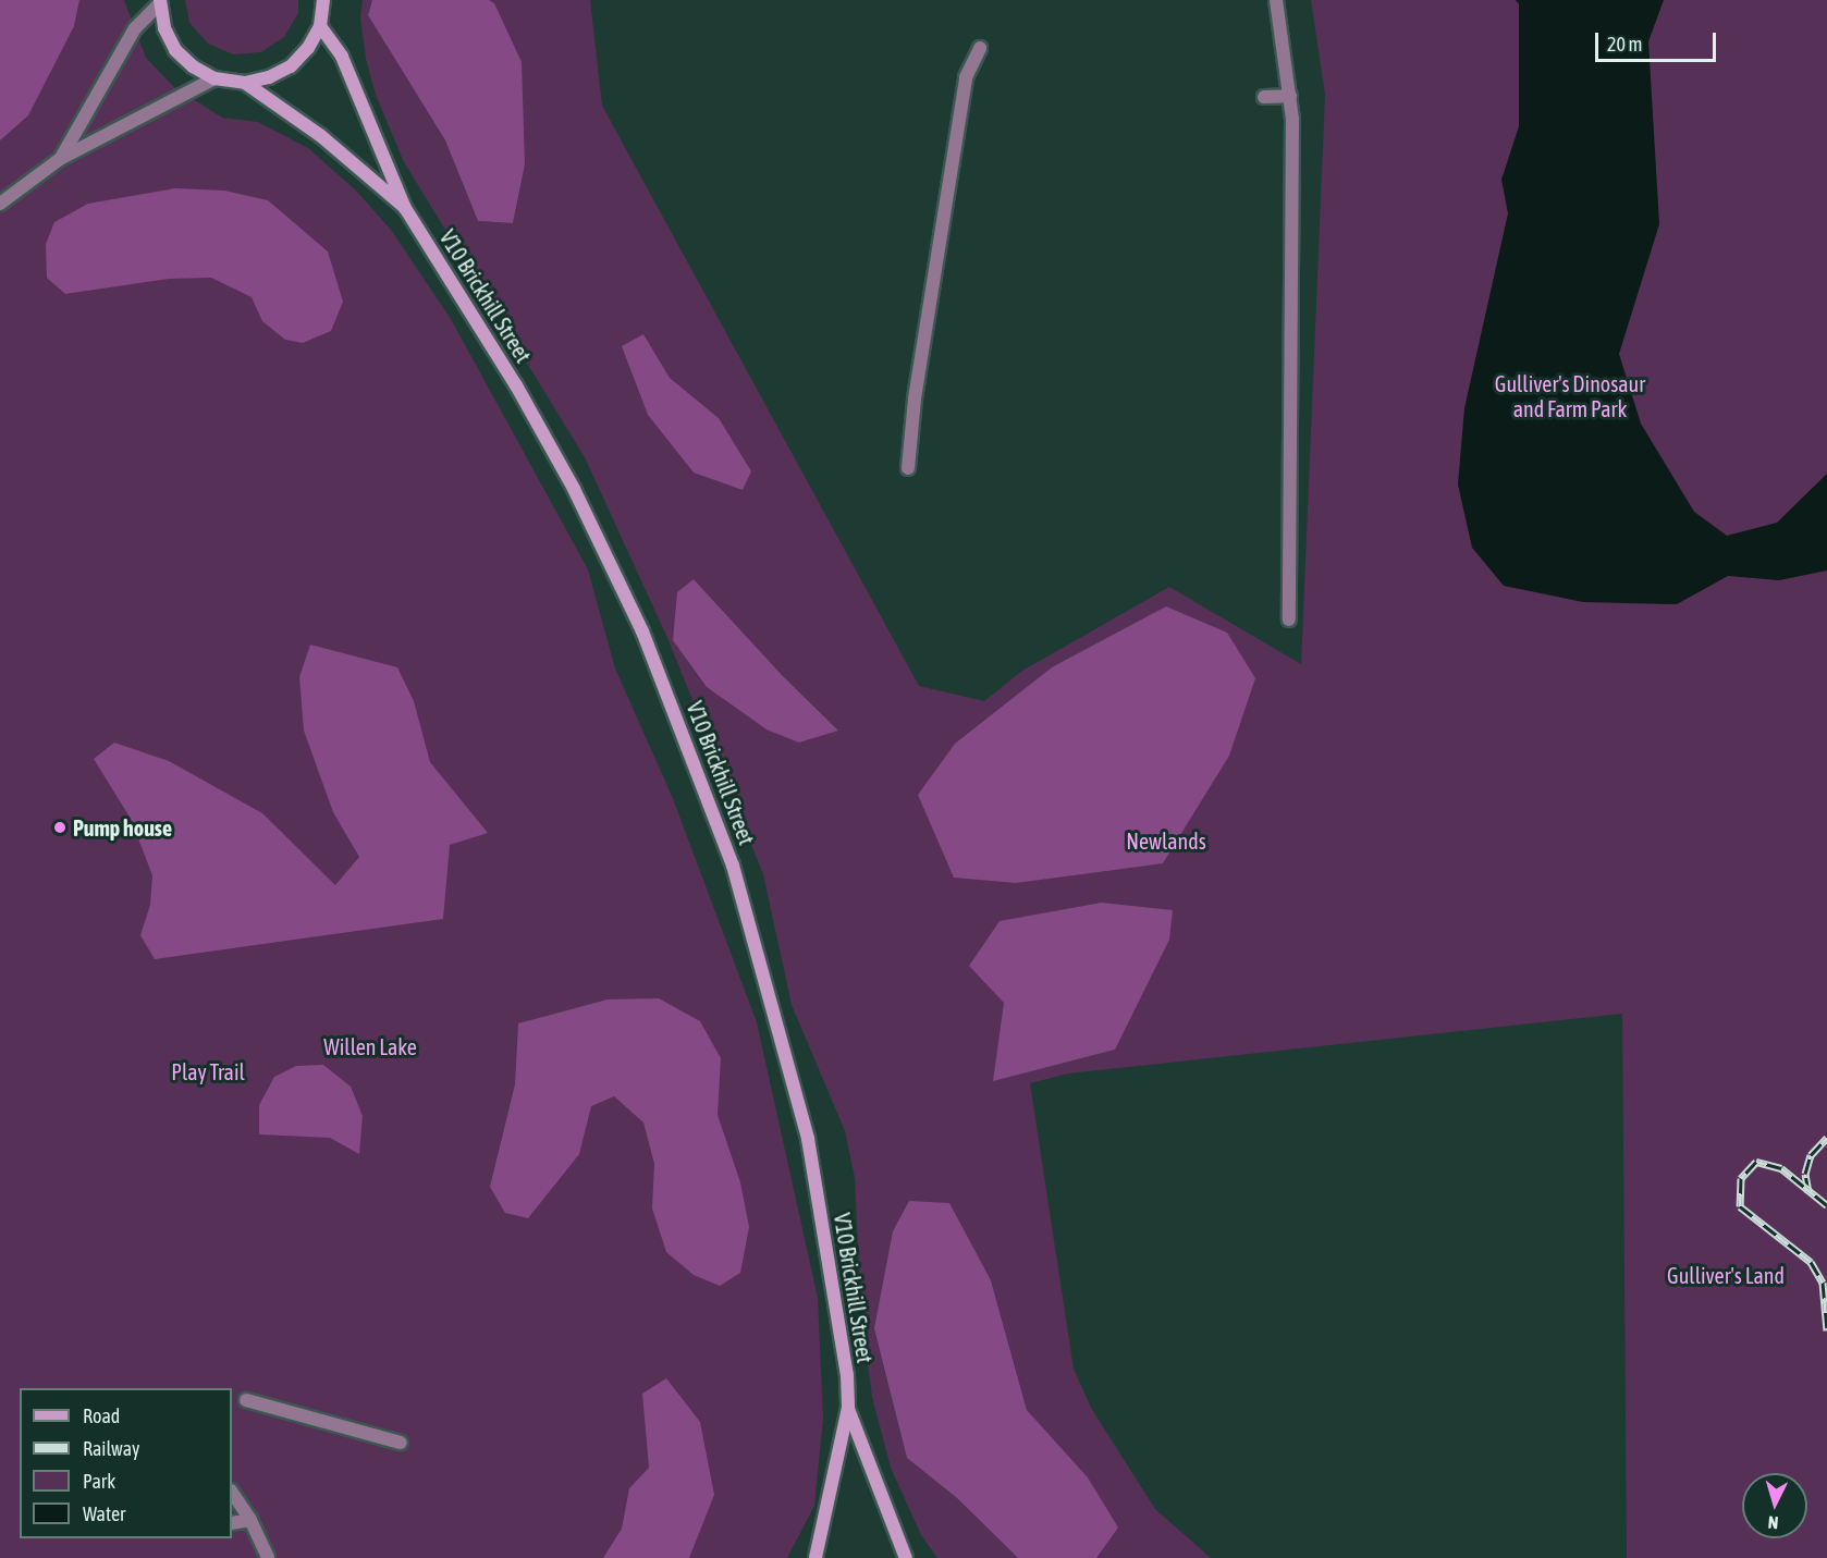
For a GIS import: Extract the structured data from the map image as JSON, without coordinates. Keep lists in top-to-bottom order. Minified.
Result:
{"streets":{"street":["V10 Brickhill Street"]},"parks":["Gulliver's Dinosaur and Farm Park","Newlands","Willen Lake","Play Trail","Gulliver's Land"],"places":["Pump house"],"legend":["Road","Railway","Park","Water"],"scale_bar":"20 m","north":"bottom"}
